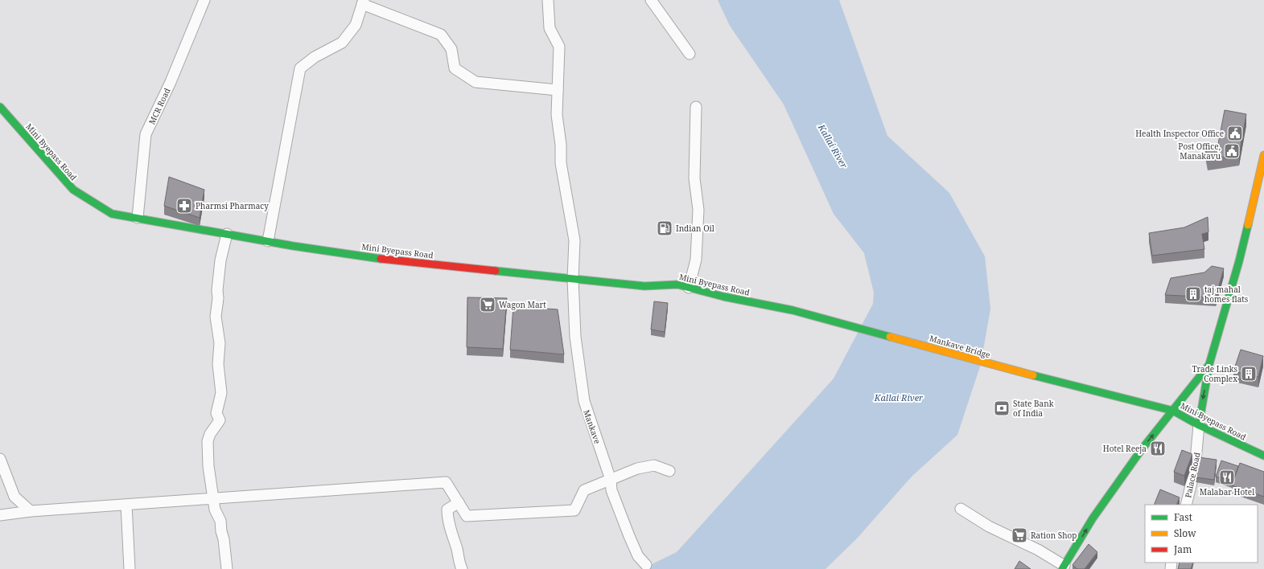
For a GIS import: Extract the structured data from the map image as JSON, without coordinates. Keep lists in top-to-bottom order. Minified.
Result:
{"streets":{"main road":["Mini Byepass Road","Mankave Bridge"],"street":["MCR Road","Mankave","Palace Road"]},"crossings":[["MCR Road","Mini Byepass Road"],["Mini Byepass Road","Mankave Bridge"],["Mini Byepass Road","Mankave"],["Mini Byepass Road","Palace Road"]],"water":["Kallai River"],"places":{"public building":["Health Inspector Office","Post Office, Manakavu"],"pharmacy":["Pharmsi Pharmacy"],"fuel station":["Indian Oil"],"building":["taj mahal homes flats","Trade Links Complex"],"supermarket":["Wagon Mart","Ration Shop"],"bank":["State Bank of India"],"restaurant":["Hotel Reeja","Malabar Hotel"]},"legend":["Fast","Slow","Jam"]}
